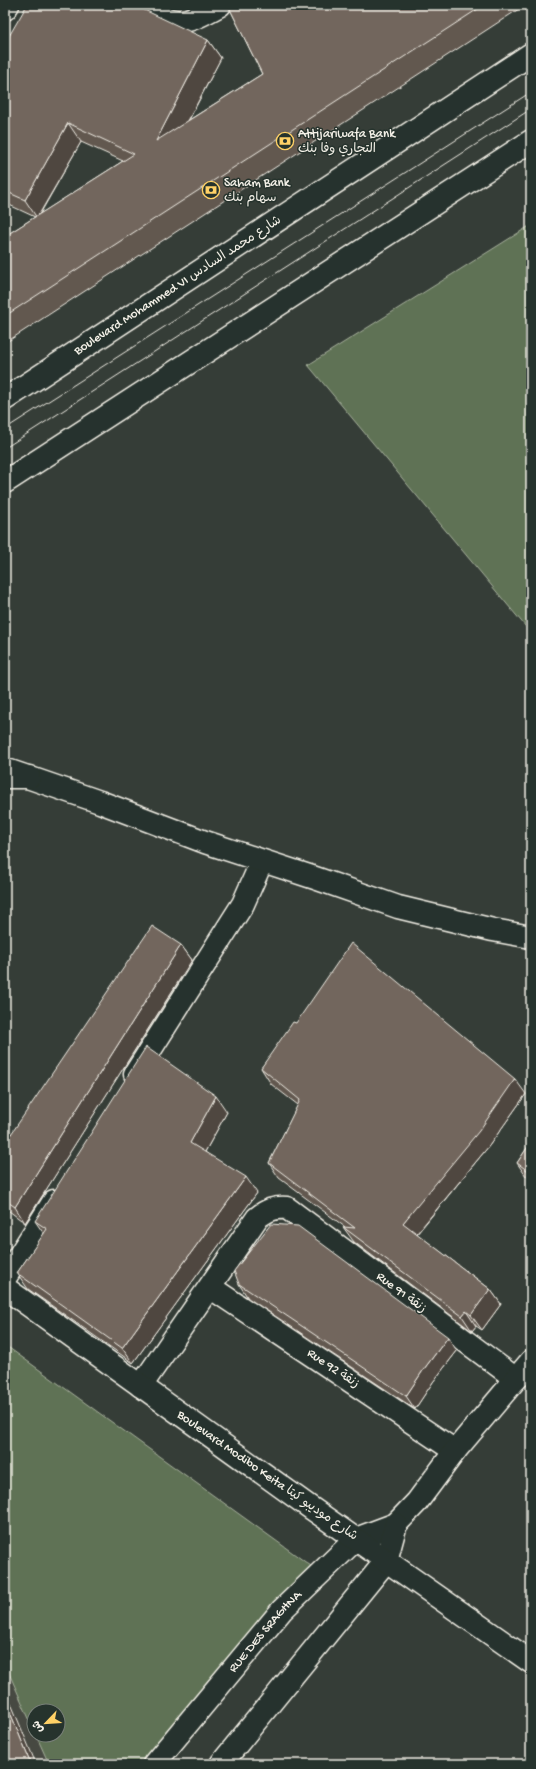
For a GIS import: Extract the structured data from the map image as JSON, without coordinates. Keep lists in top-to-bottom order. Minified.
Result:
{"streets":{"street":["Boulevard Mohammed VI شارع محمد السادس","Rue 91 زنقة","Rue 92 زنقة","Boulevard Modibo Keita شارع موديبو كيتا","RUE DES SRAGHNA"]},"crossings":[["Rue 91 زنقة","Rue 92 زنقة"],["Rue 91 زنقة","RUE DES SRAGHNA"],["Rue 92 زنقة","RUE DES SRAGHNA"],["Boulevard Modibo Keita شارع موديبو كيتا","RUE DES SRAGHNA"]],"places":{"bank":["Attijariwafa Bank التجاري وفا بنك","Saham Bank سهام بنك"]},"north":"bottom left"}
